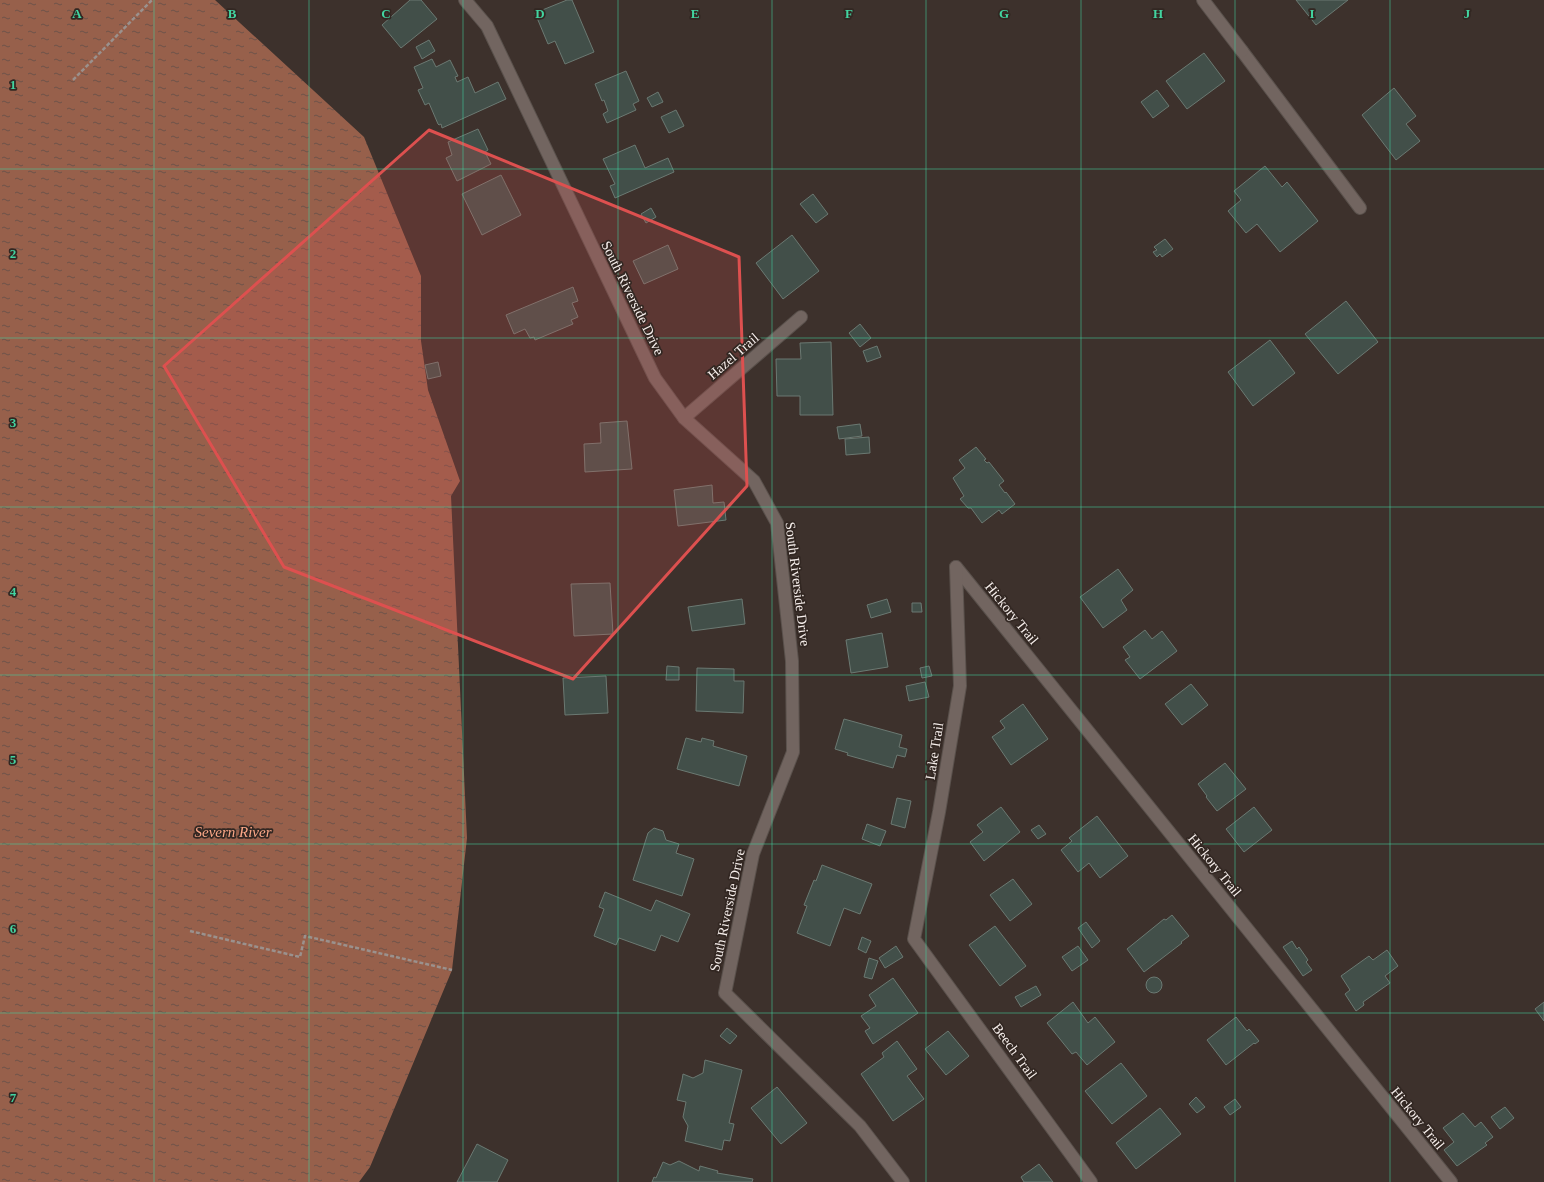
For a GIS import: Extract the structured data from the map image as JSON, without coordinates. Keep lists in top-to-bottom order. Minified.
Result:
{"streets":{"street":["South Riverside Drive","Hazel Trail","Hickory Trail","Lake Trail","Beech Trail"]},"crossings":[["South Riverside Drive","Hazel Trail"],["Hickory Trail","Lake Trail"],["Lake Trail","Beech Trail"]],"water":["Severn River"],"grid":{"columns":["A","B","C","D","E","F","G","H","I","J"],"rows":["1","2","3","4","5","6","7"]}}
